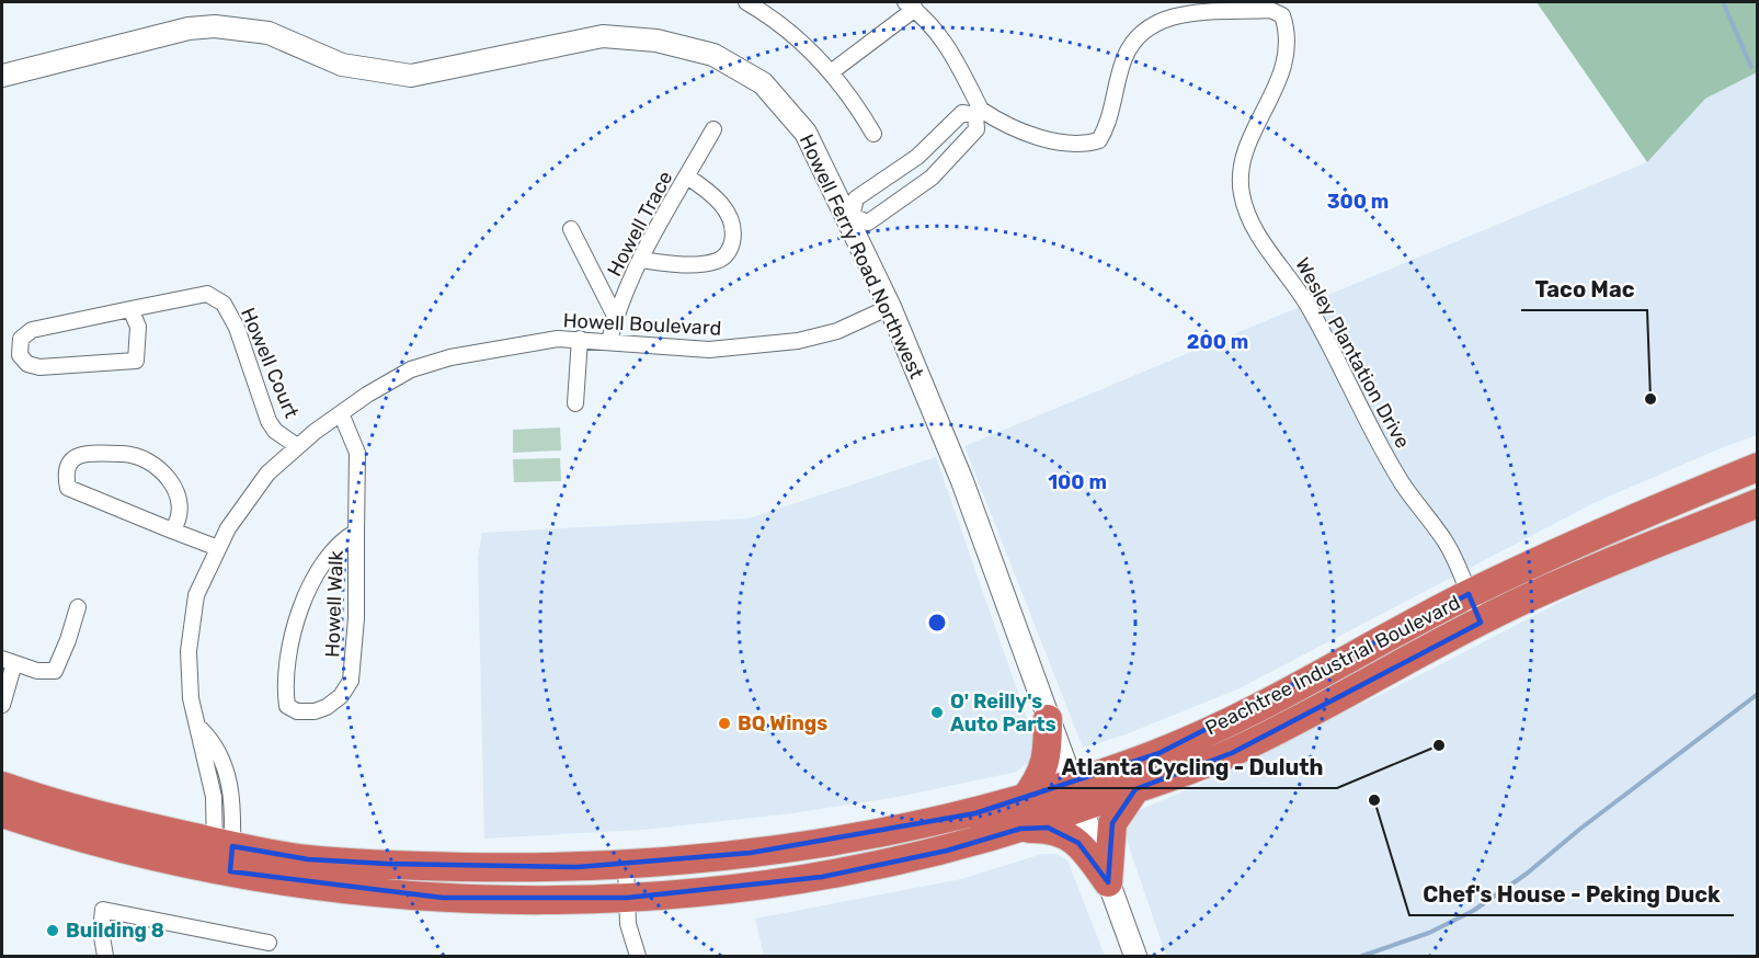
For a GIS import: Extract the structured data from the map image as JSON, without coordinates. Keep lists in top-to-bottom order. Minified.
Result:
{"streets":{"highway":["Peachtree Industrial Boulevard"],"street":["Howell Trace","Howell Ferry Road Northwest","Howell Boulevard","Wesley Plantation Drive","Howell Court","Howell Walk"]},"crossings":[["Howell Trace","Howell Boulevard"],["Howell Ferry Road Northwest","Howell Boulevard"],["Howell Ferry Road Northwest","Peachtree Industrial Boulevard"],["Howell Boulevard","Howell Court"],["Howell Boulevard","Howell Walk"],["Howell Boulevard","Peachtree Industrial Boulevard"],["Wesley Plantation Drive","Peachtree Industrial Boulevard"]],"places":["Taco Mac","O' Reilly's Auto Parts","BQ Wings","Atlanta Cycling - Duluth","Chef's House - Peking Duck","Building 8"],"rings":["300 m","200 m","100 m"]}
